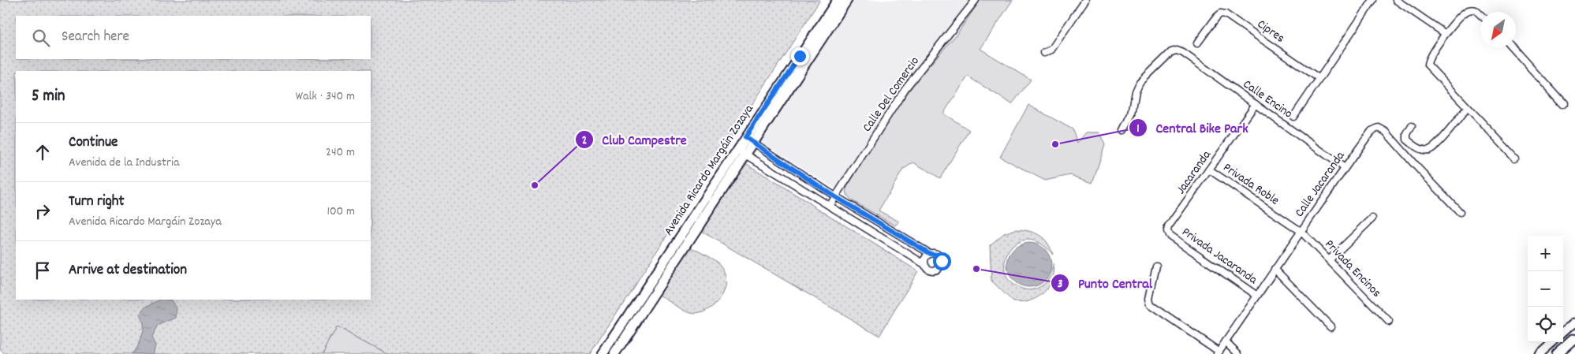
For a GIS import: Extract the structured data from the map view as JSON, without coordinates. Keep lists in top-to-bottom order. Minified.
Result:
{"streets":{"street":["Cipres","Calle Del Comercio","Calle Encino","Avenida Ricardo Margáin Zozaya","Jacaranda","Privada Roble","Calle Jacaranda","Privada Jacaranda","Privada Encinos"]},"crossings":[["Calle Encino","Jacaranda"],["Calle Encino","Calle Jacaranda"],["Jacaranda","Privada Roble"],["Jacaranda","Privada Jacaranda"],["Privada Roble","Calle Jacaranda"],["Privada Roble","Privada Encinos"],["Calle Jacaranda","Privada Jacaranda"],["Calle Jacaranda","Privada Encinos"]],"places":["Central Bike Park","Club Campestre","Punto Central"],"north":"bottom left","page":{"search":"Search here","heading":["5 min","Walk · 340 m"],"list":[["Continue","Avenida de la Industria","240 m"],["Turn right","Avenida Ricardo Margáin Zozaya","100 m"],"Arrive at destination"],"map_buttons":["+","−"]}}
